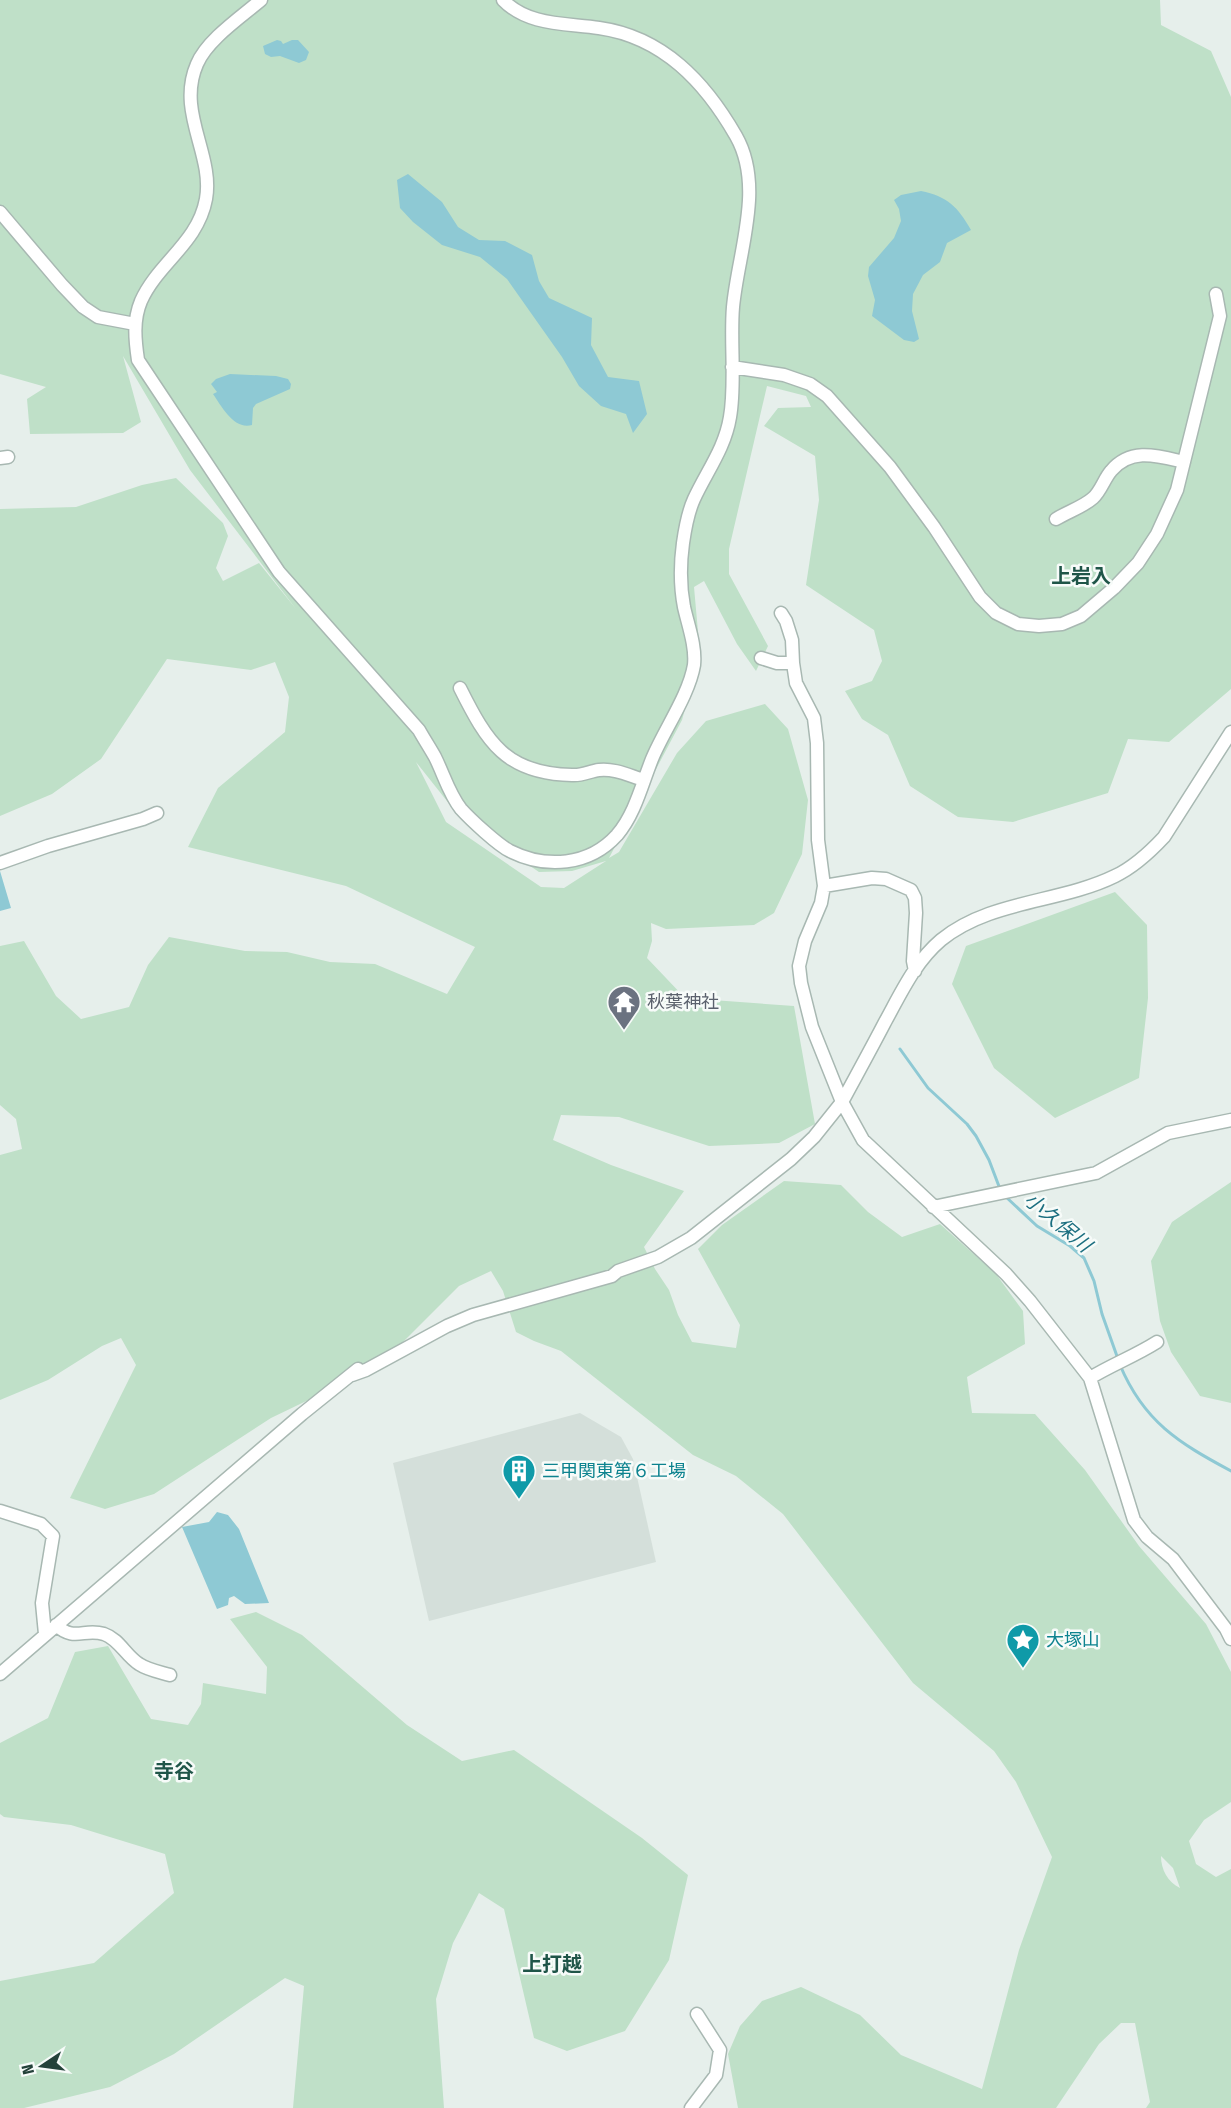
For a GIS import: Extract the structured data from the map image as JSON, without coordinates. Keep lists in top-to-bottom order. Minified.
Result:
{"districts":["上岩入","寺谷","上打越"],"water":["小久保川"],"places":{"temple":["秋葉神社"],"building":["三甲関東第６工場"],"place":["大塚山"]},"north":"left"}
